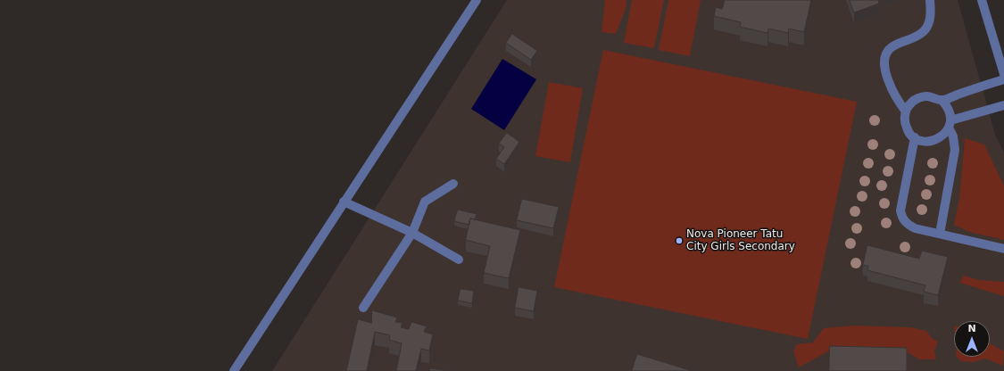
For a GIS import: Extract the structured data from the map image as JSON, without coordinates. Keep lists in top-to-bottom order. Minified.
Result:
{"places":["Nova Pioneer Tatu City Girls Secondary"],"north":"top"}
